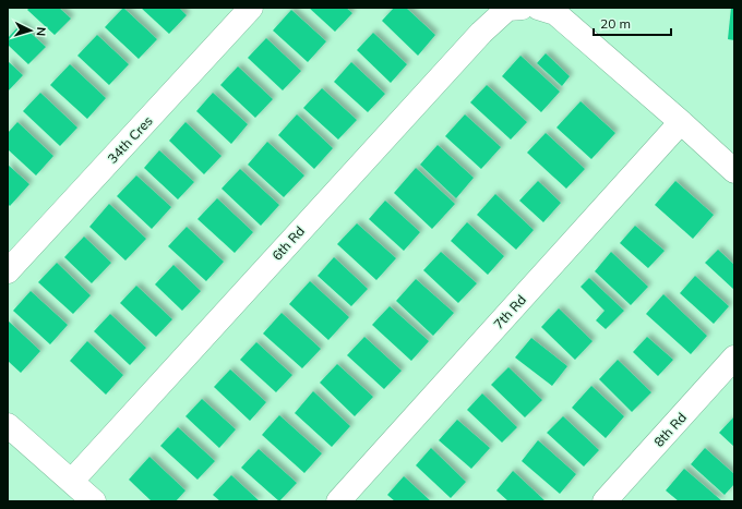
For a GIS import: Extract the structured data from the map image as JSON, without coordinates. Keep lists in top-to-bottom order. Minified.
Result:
{"streets":{"street":["34th Cres","6th Rd","7th Rd","8th Rd"]},"scale_bar":"20 m","north":"right"}
